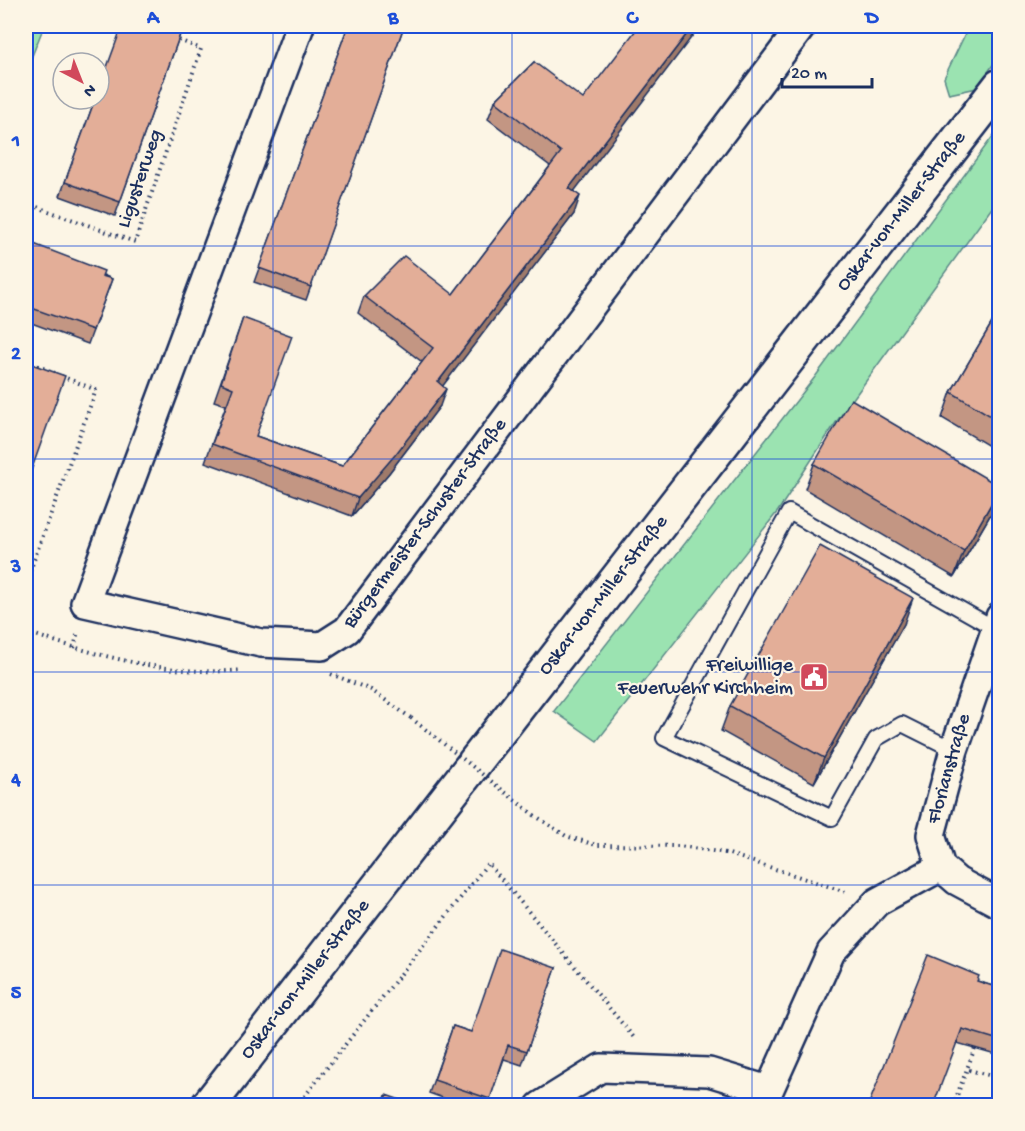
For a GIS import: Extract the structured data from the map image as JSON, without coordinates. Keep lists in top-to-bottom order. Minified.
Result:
{"streets":{"main road":["Oskar-von-Miller-Straße"],"street":["Bürgermeister-Schuster-Straße","Florianstraße"],"path":["Ligusterweg"]},"places":{"public building":["Freiwillige Feuerwehr Kirchheim"]},"scale_bar":"20 m","north":"bottom right","grid":{"columns":["A","B","C","D"],"rows":["1","2","3","4","5"]}}
